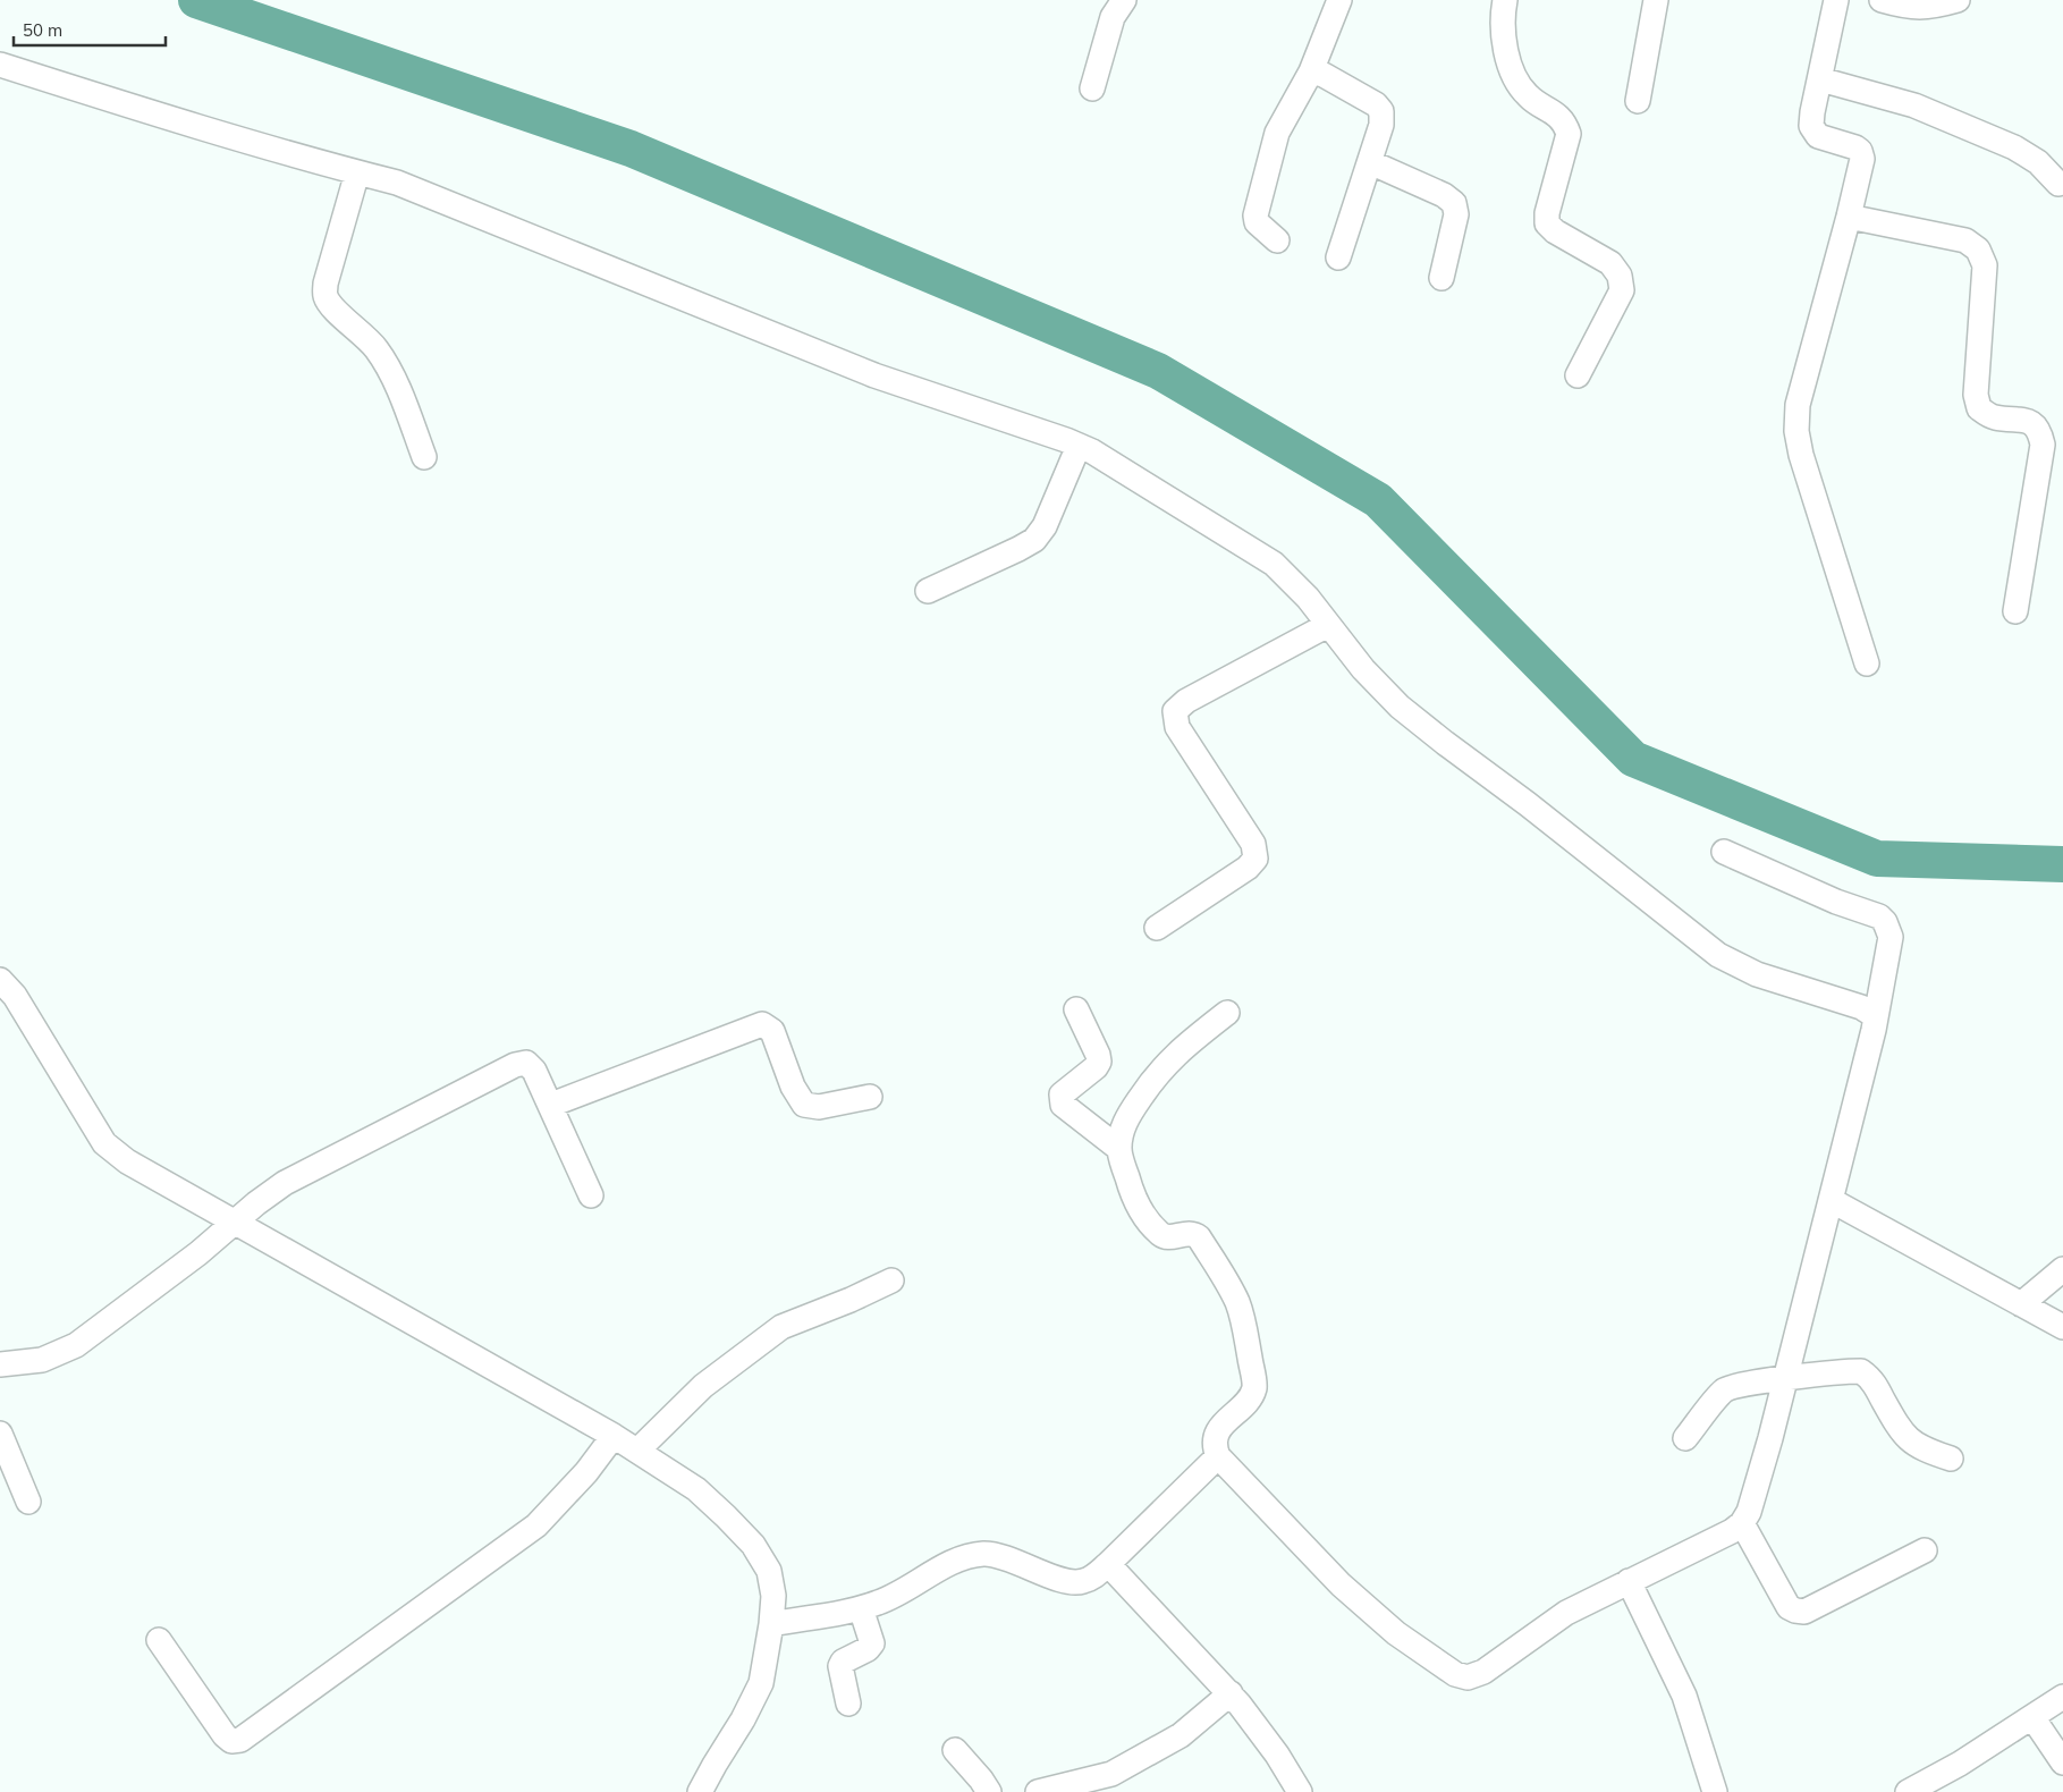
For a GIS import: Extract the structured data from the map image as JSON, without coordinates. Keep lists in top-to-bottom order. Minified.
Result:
{"scale_bar":"50 m"}
